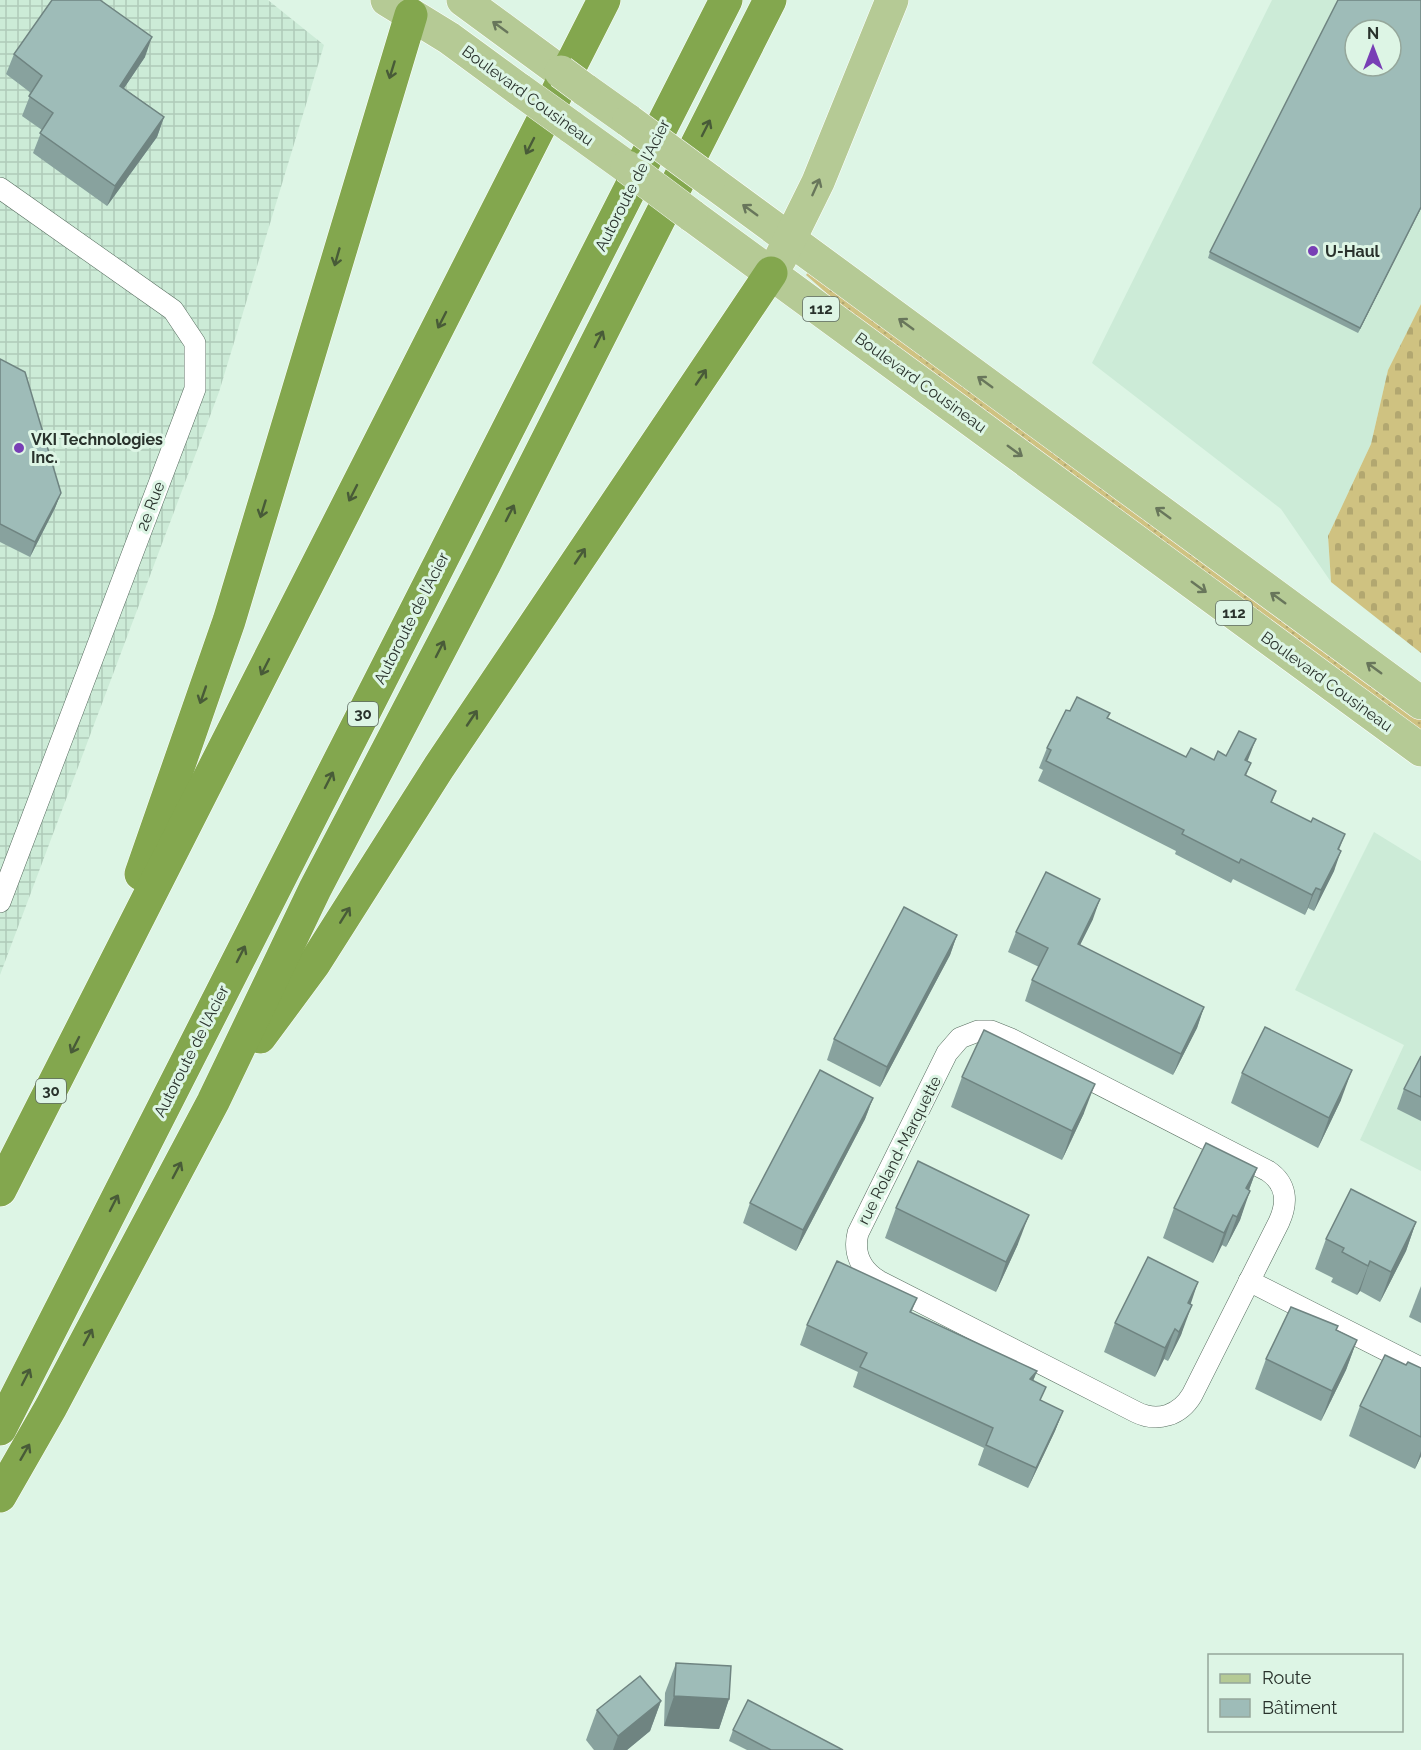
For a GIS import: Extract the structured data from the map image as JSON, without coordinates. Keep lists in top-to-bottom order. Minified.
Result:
{"streets":{"highway":["Autoroute de l'Acier","30"],"main road":["Boulevard Cousineau","112"],"street":["2e Rue","rue Roland-Marquette"]},"places":["U-Haul","VKI Technologies Inc."],"legend":["Route","Bâtiment"],"north":"top"}
